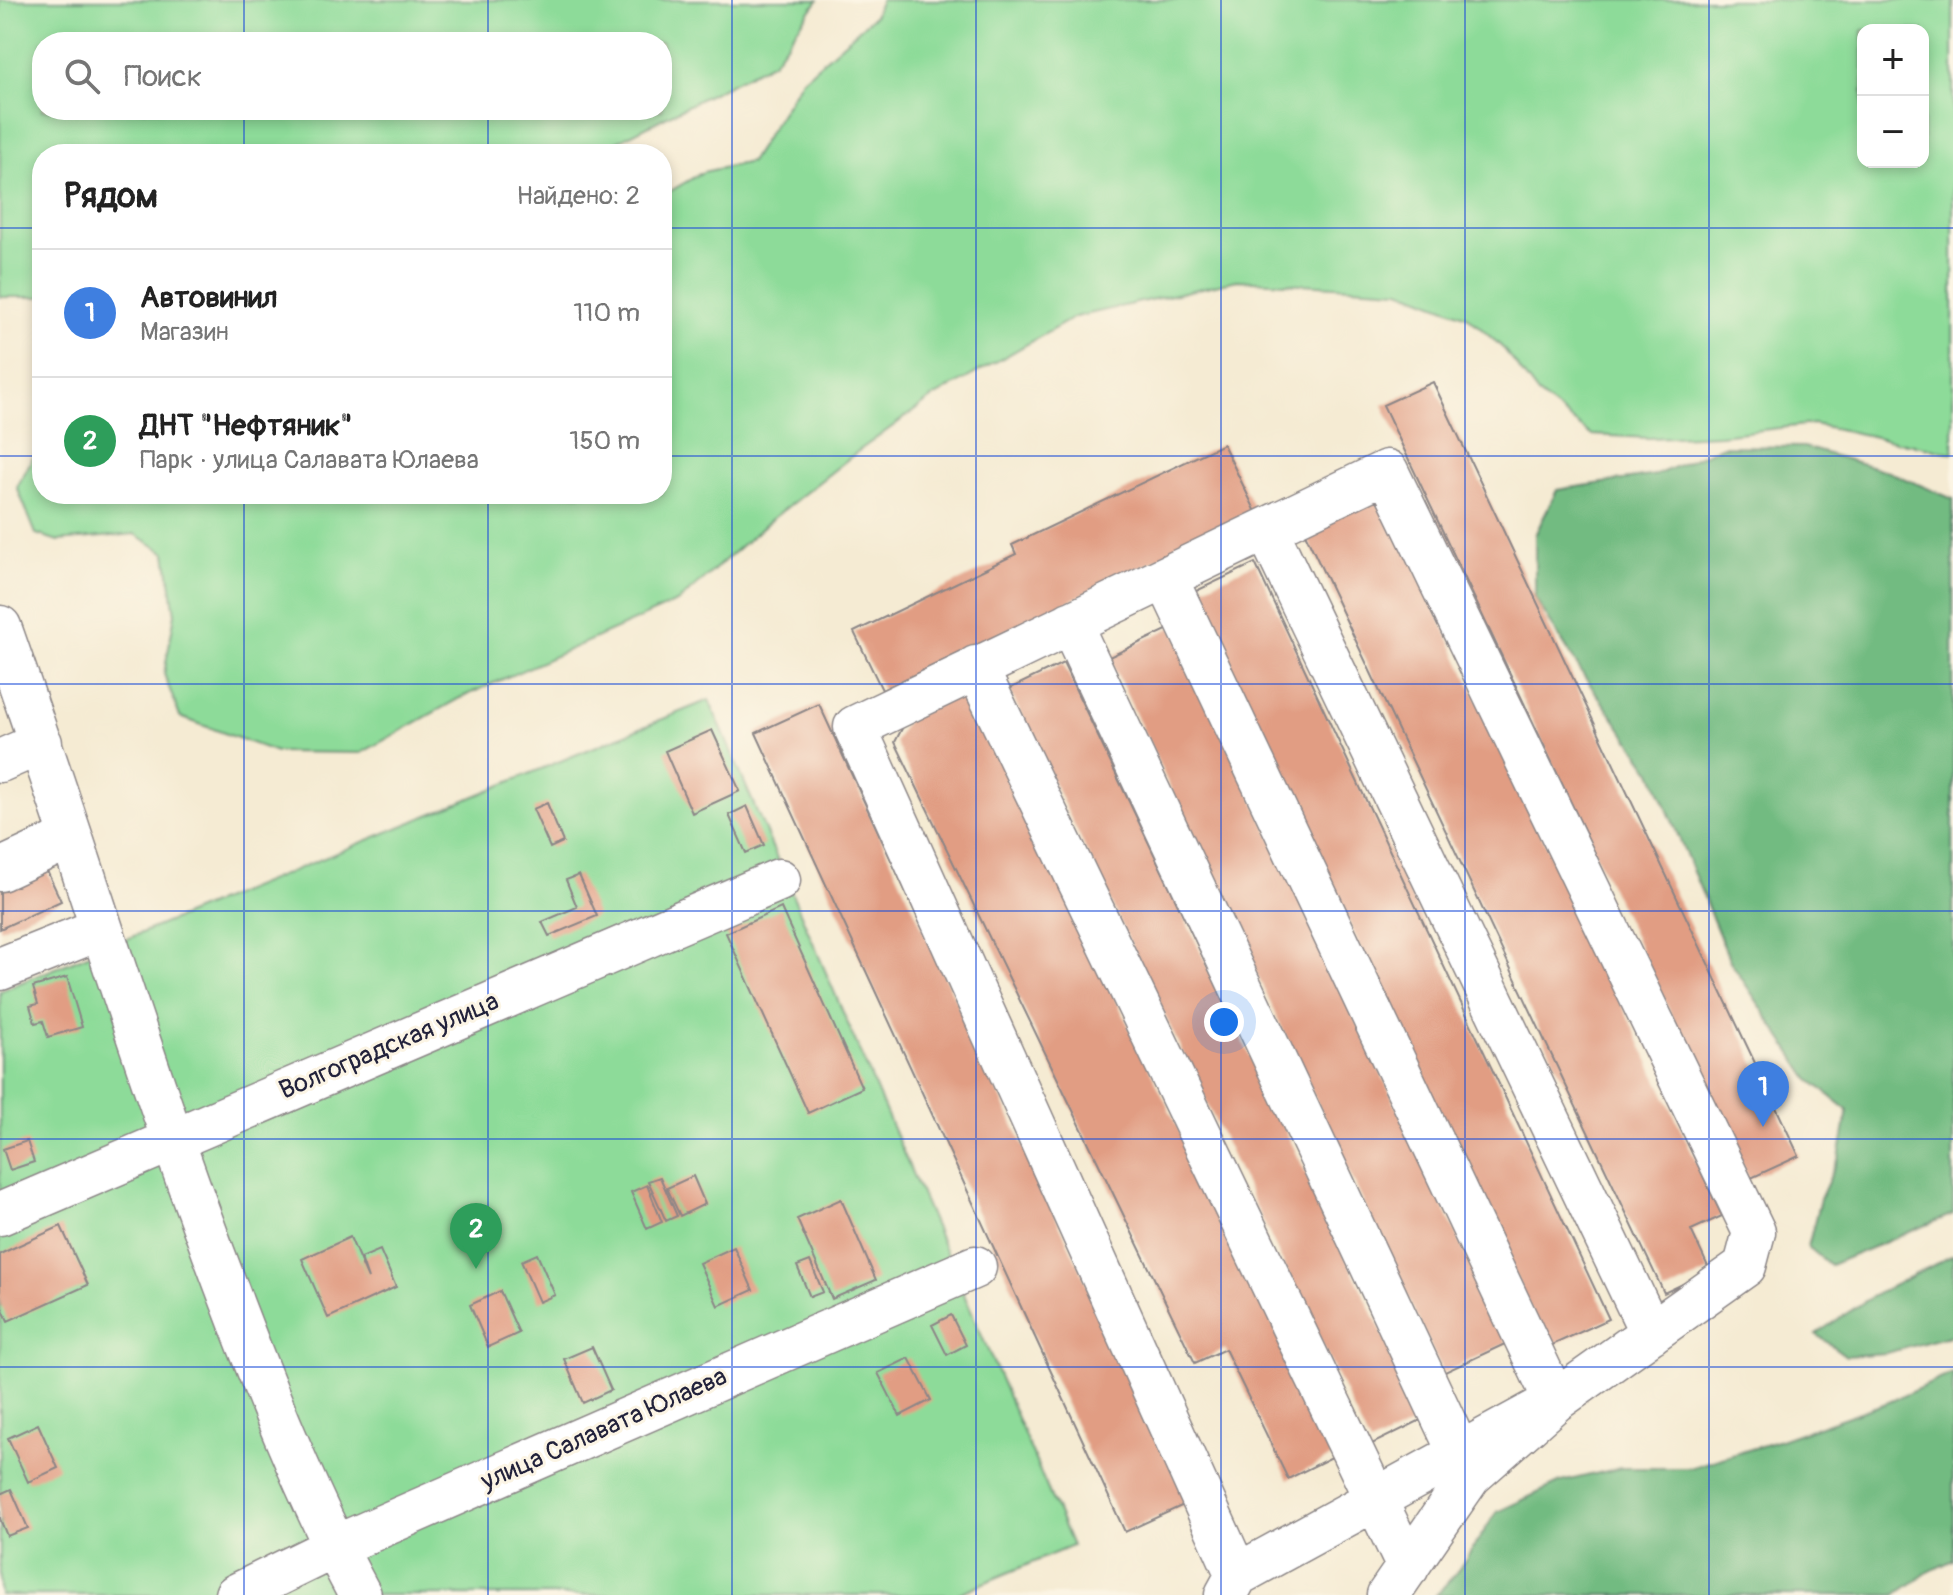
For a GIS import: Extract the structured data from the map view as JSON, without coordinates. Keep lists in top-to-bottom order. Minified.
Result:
{"streets":{"street":["Волгоградская улица","улица Салавата Юлаева"]},"page":{"map_buttons":["+","−"],"search":"Поиск","heading":["Рядом","Найдено: 2"],"list":[{"mark":"1","name":"Автовинил","note":"Магазин","value":"110 m"},{"mark":"2","name":"ДНТ \"Нефтяник\"","note":"Парк · улица Салавата Юлаева","value":"150 m"}],"pins":["1","2"]}}
